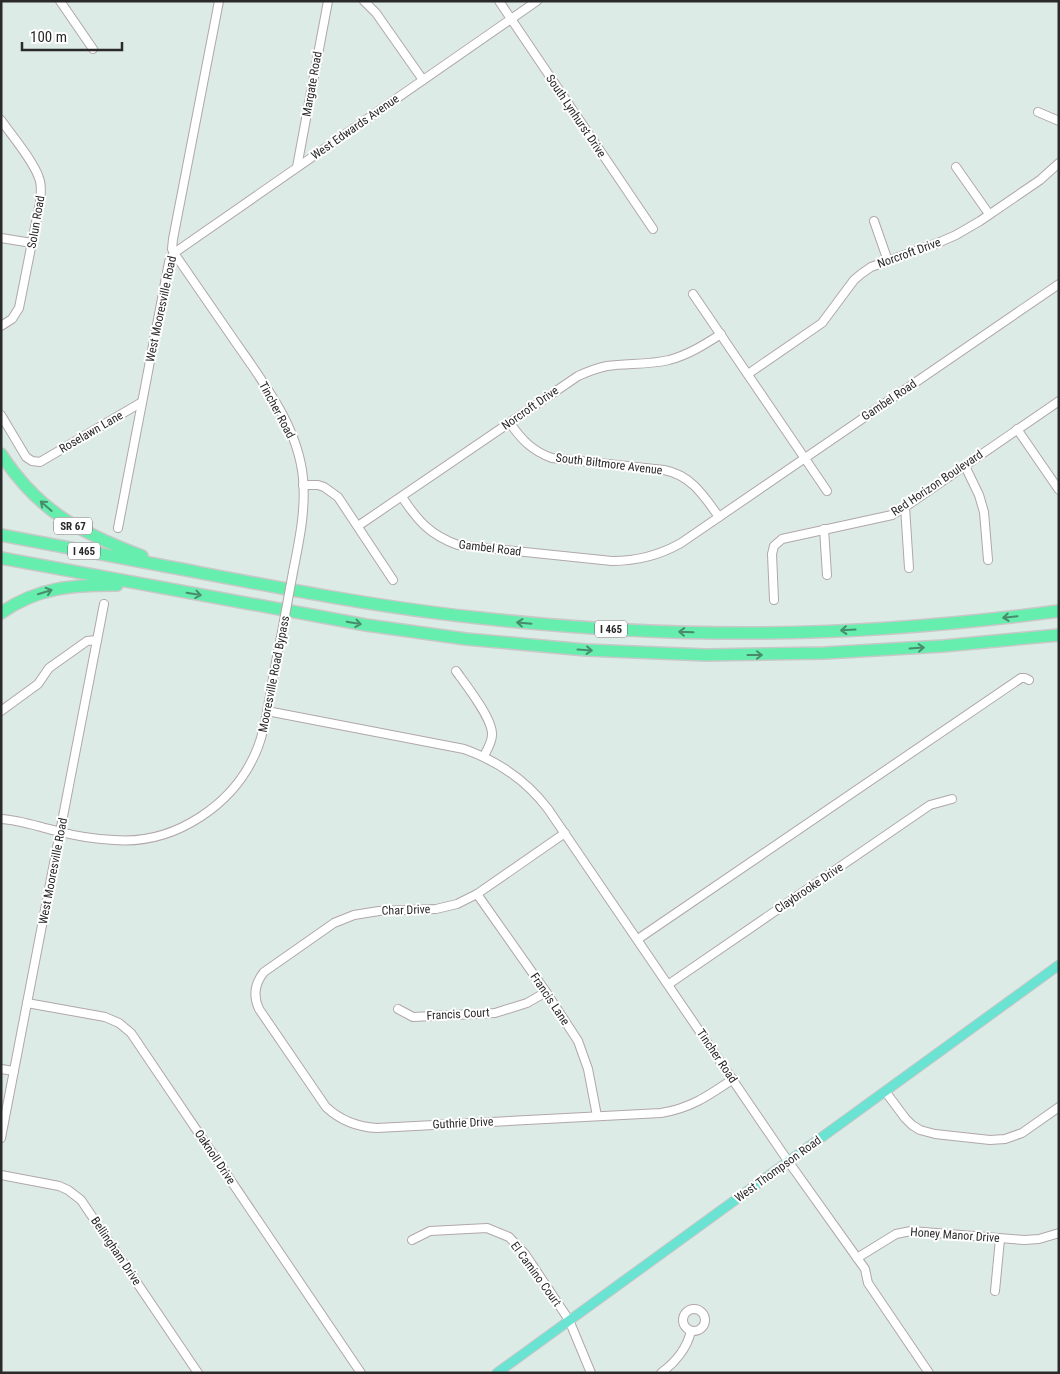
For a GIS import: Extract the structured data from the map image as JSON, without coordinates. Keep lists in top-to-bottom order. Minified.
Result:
{"streets":{"highway":["SR 67","I 465"],"main road":["West Thompson Road"],"street":["Margate Road","South Lynhurst Drive","West Edwards Avenue","Solun Road","Norcroft Drive","West Mooresville Road","Gambel Road","Tincher Road","Roselawn Lane","South Biltmore Avenue","Red Horizon Boulevard","Mooresville Road Bypass","Claybrooke Drive","Char Drive","Francis Lane","Francis Court","Guthrie Drive","Oaknoll Drive","Honey Manor Drive","Bellingham Drive","El Camino Court"]},"crossings":[["Margate Road","West Edwards Avenue"],["South Lynhurst Drive","West Edwards Avenue"],["West Edwards Avenue","West Mooresville Road"],["West Edwards Avenue","Tincher Road"],["Norcroft Drive","Gambel Road"],["Norcroft Drive","South Biltmore Avenue"],["West Mooresville Road","Tincher Road"],["West Mooresville Road","Roselawn Lane"],["West Mooresville Road","Mooresville Road Bypass"],["West Mooresville Road","Oaknoll Drive"],["Gambel Road","South Biltmore Avenue"],["Tincher Road","Mooresville Road Bypass"],["Tincher Road","Claybrooke Drive"],["Tincher Road","Char Drive"],["Tincher Road","Guthrie Drive"],["Tincher Road","West Thompson Road"],["Tincher Road","Honey Manor Drive"],["SR 67","I 465"],["Char Drive","Francis Lane"],["Char Drive","Guthrie Drive"],["Francis Lane","Francis Court"],["Francis Lane","Guthrie Drive"],["West Thompson Road","El Camino Court"]],"scale_bar":"100 m"}
